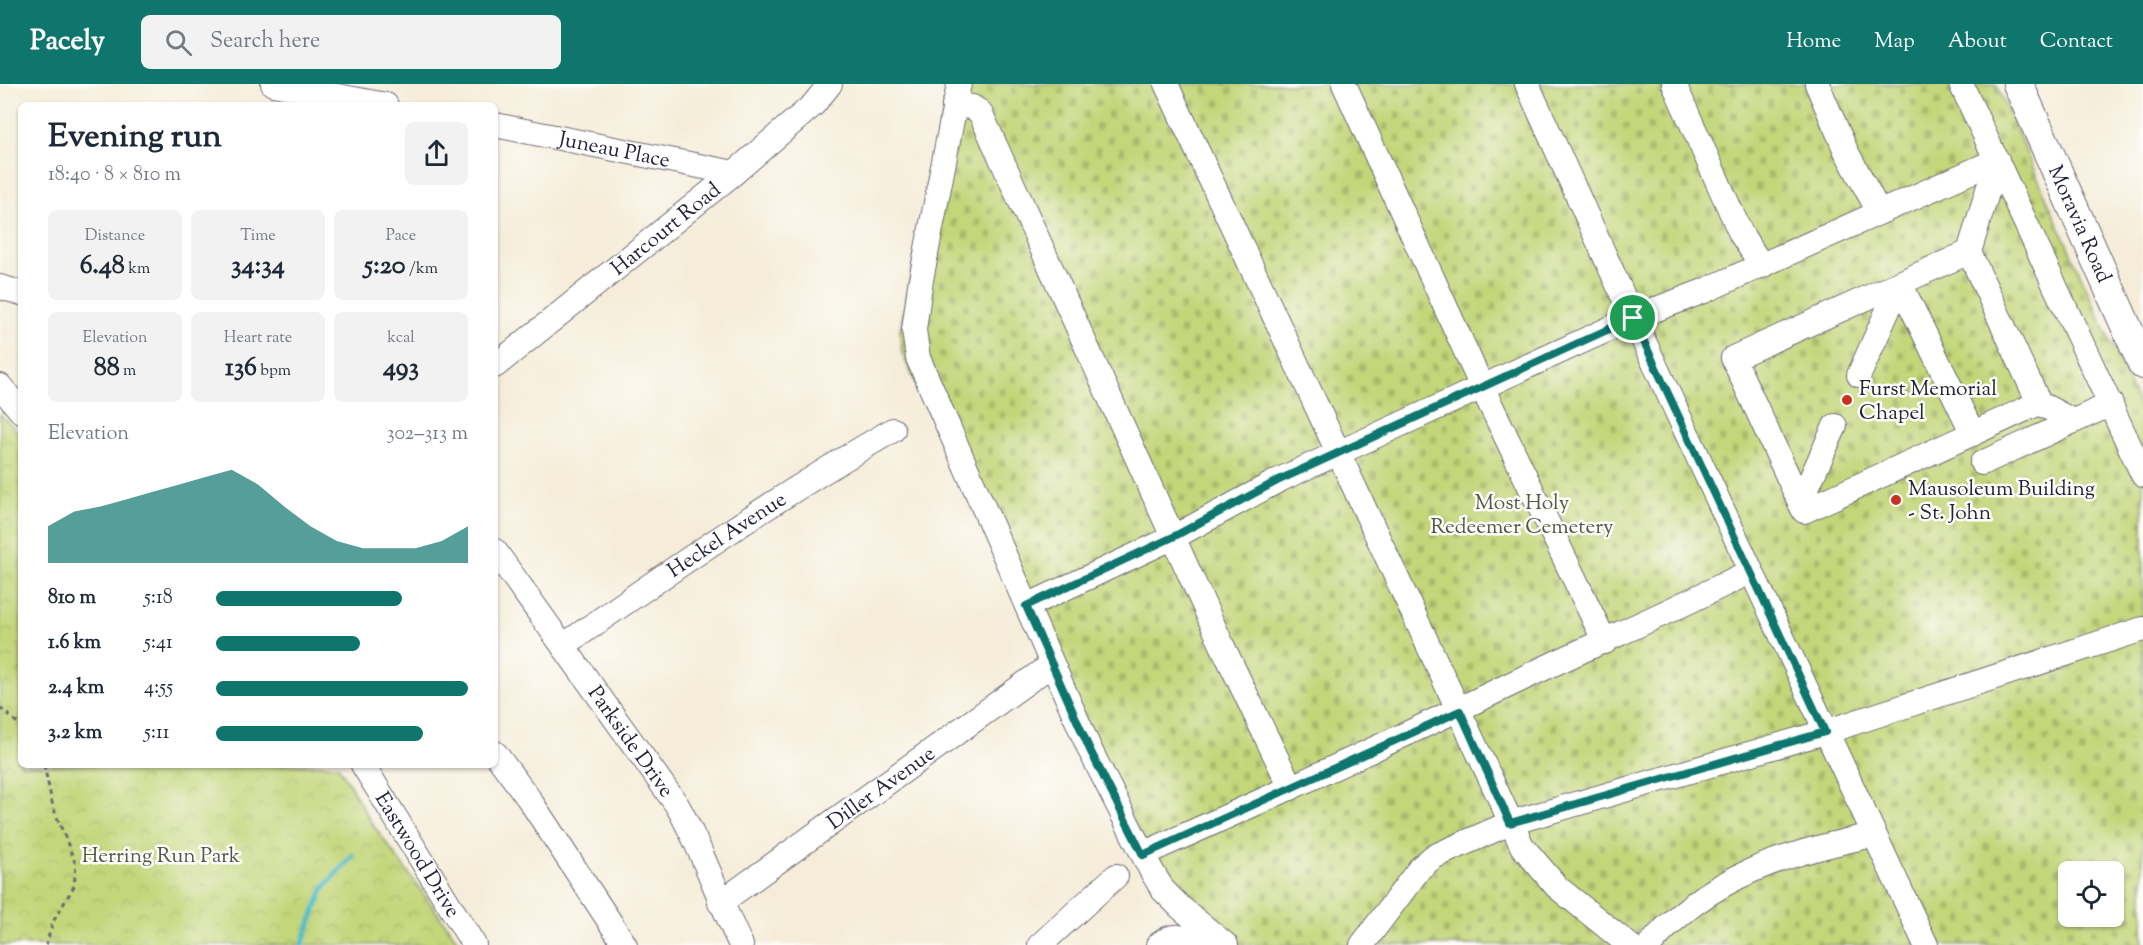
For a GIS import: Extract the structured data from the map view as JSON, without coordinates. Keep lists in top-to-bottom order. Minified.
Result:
{"streets":{"main road":["Moravia Road"],"street":["Juneau Place","Harcourt Road","Heckel Avenue","Parkside Drive","Diller Avenue","Eastwood Drive"]},"crossings":[["Juneau Place","Harcourt Road"],["Heckel Avenue","Parkside Drive"],["Parkside Drive","Diller Avenue"]],"parks":["Most Holy Redeemer Cemetery","Herring Run Park"],"places":["Furst Memorial Chapel","Mausoleum Building - St. John"],"page":{"header":"Pacely","search":"Search here","nav":["Home","Map","About","Contact"],"heading":["Evening run","18:40 · 8 × 810 m"],"stats":[["Distance","6.48 km"],["Time","34:34"],["Pace","5:20 /km"],["Elevation","88 m"],["Heart rate","136 bpm"],["kcal","493"]],"chart":["Elevation","302–313 m"],"list":[{"name":"810 m","note":"5:18"},{"name":"1.6 km","note":"5:41"},{"name":"2.4 km","note":"4:55"},{"name":"3.2 km","note":"5:11"}]}}
